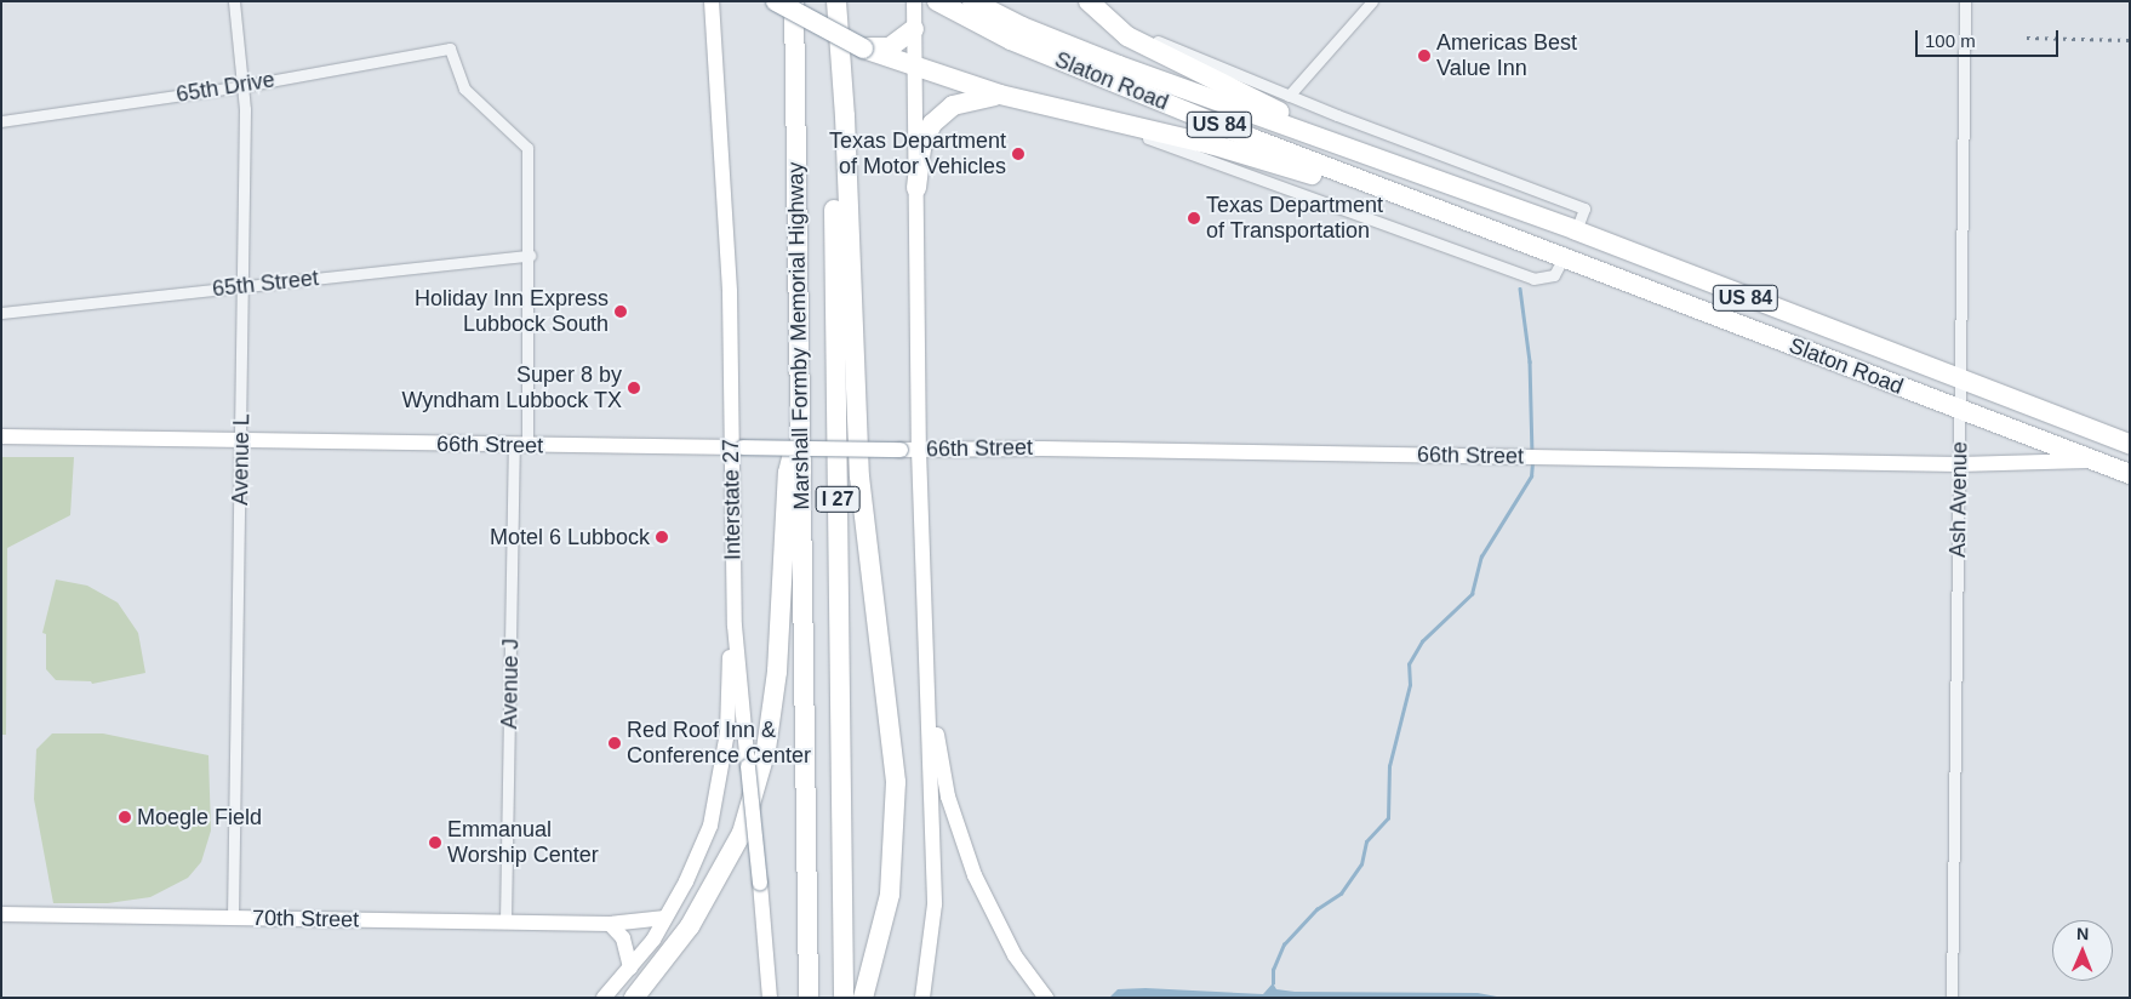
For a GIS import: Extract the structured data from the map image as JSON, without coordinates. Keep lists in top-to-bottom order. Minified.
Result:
{"streets":{"highway":["Slaton Road","US 84","Marshall Formby Memorial Highway","I 27"],"main road":["66th Street","Interstate 27","70th Street"],"street":["65th Drive","65th Street","Avenue L","Ash Avenue","Avenue J"]},"crossings":[["Slaton Road","66th Street"],["Slaton Road","Ash Avenue"],["65th Drive","Avenue L"],["65th Drive","Avenue J"],["65th Street","Avenue L"],["65th Street","Avenue J"],["66th Street","Avenue L"],["66th Street","Interstate 27"],["66th Street","Ash Avenue"],["66th Street","Avenue J"],["Avenue L","70th Street"],["Avenue J","70th Street"]],"places":["Americas Best Value Inn","Texas Department of Motor Vehicles","Texas Department of Transportation","Holiday Inn Express Lubbock South","Super 8 by Wyndham Lubbock TX","Motel 6 Lubbock","Red Roof Inn & Conference Center","Moegle Field","Emmanual Worship Center"],"scale_bar":"100 m","north":"top"}
